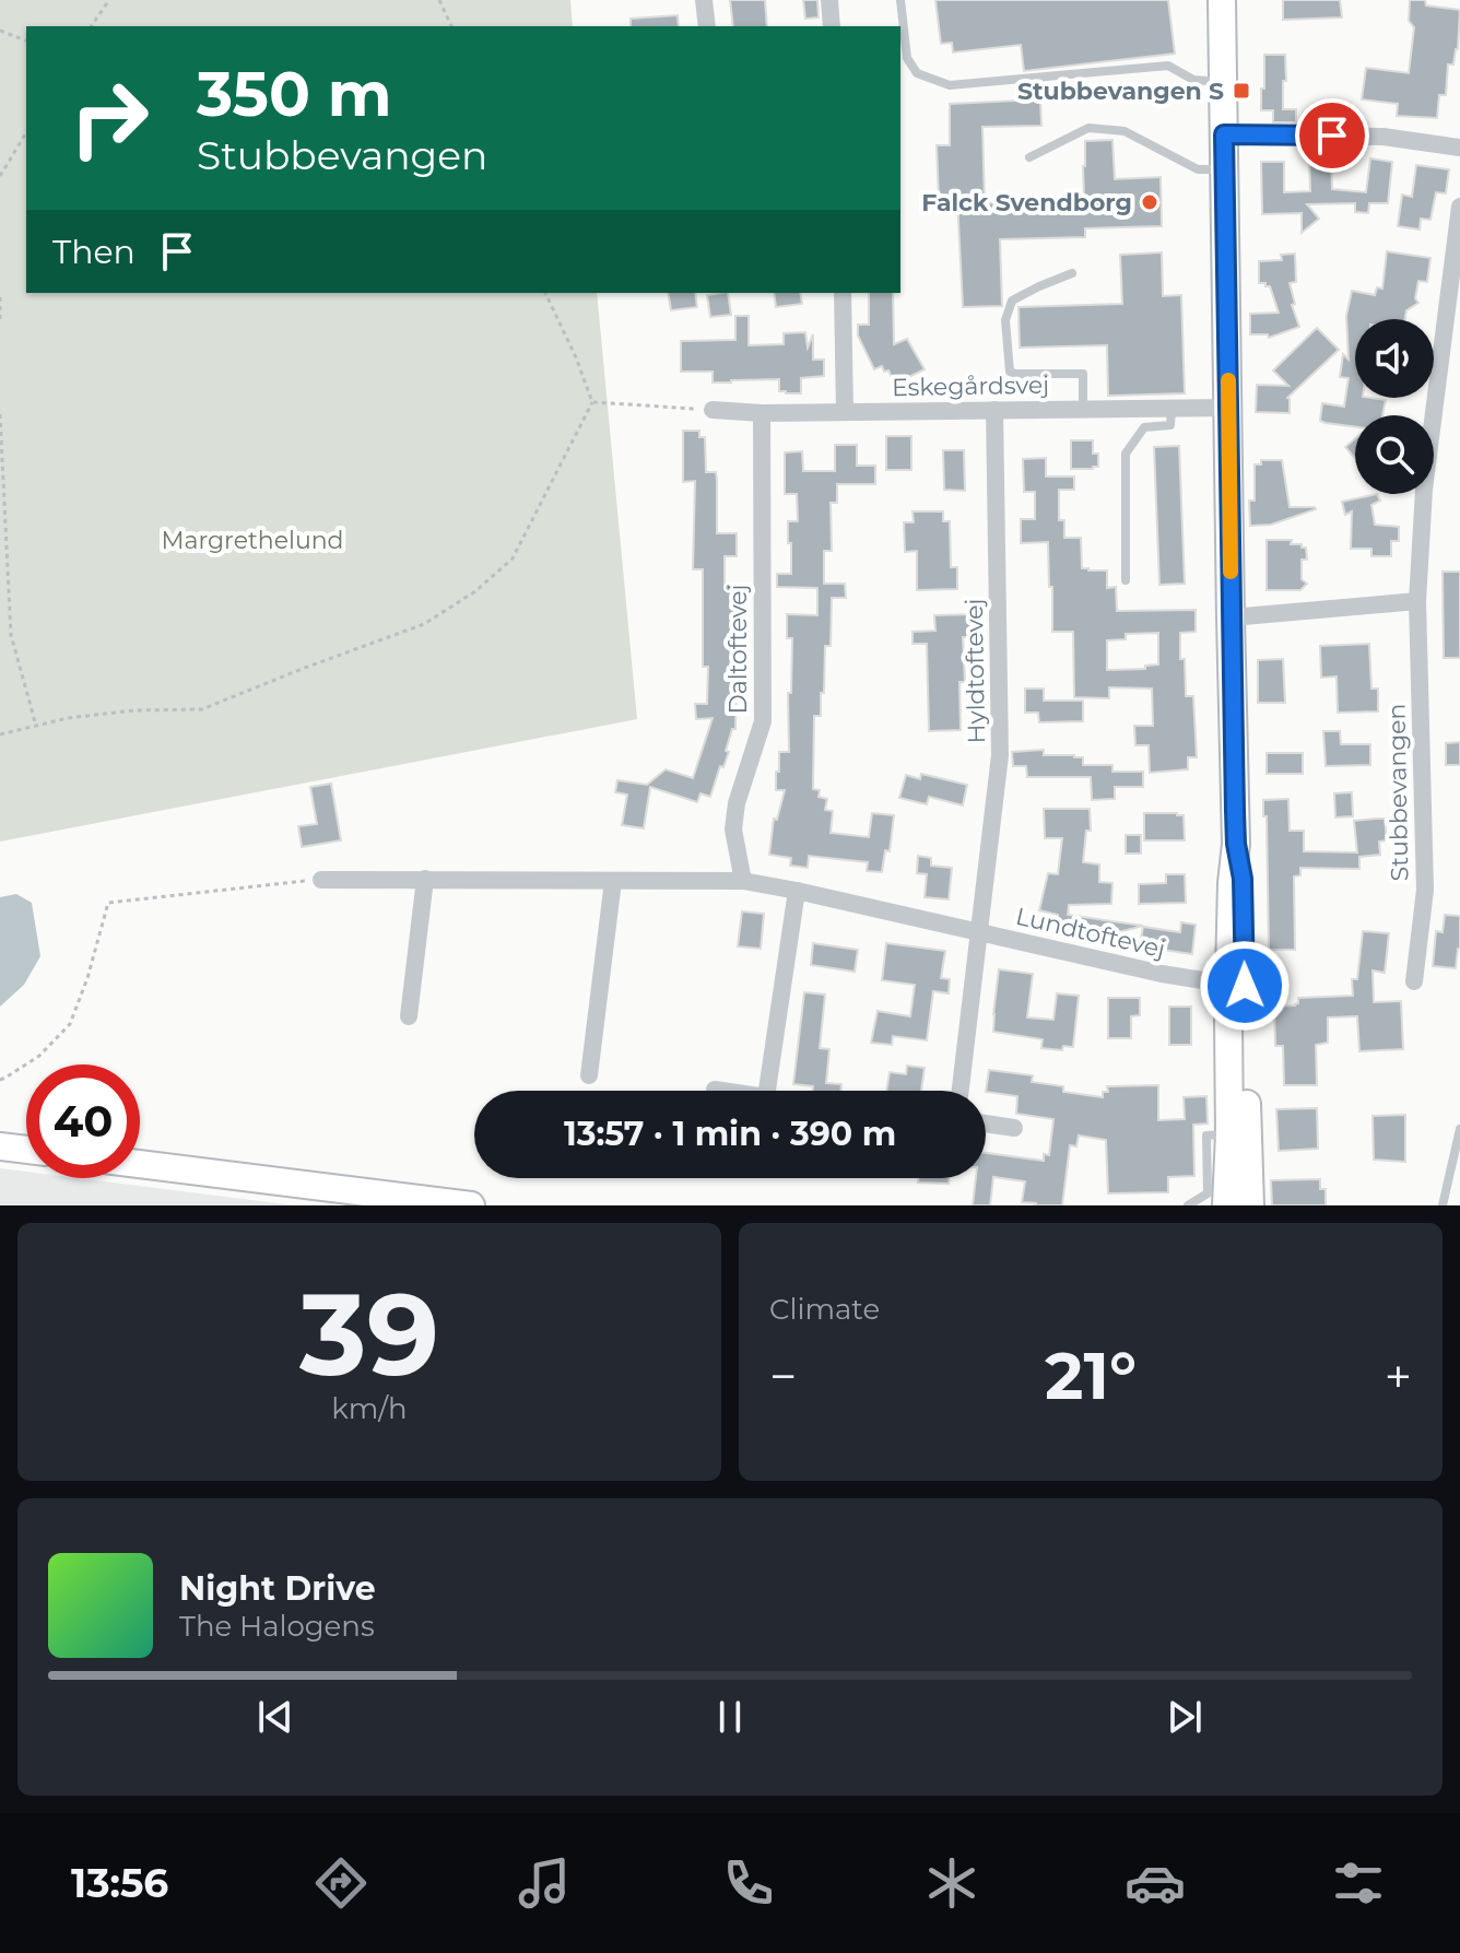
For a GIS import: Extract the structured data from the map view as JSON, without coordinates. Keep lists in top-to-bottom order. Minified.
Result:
{"streets":{"street":["Eskegårdsvej","Daltoftevej","Hyldtoftevej","Stubbevangen","Lundtoftevej"]},"crossings":[["Eskegårdsvej","Daltoftevej"],["Eskegårdsvej","Hyldtoftevej"],["Daltoftevej","Lundtoftevej"],["Hyldtoftevej","Lundtoftevej"]],"parks":["Margrethelund"],"places":{"transit":["Stubbevangen S"],"other":["Falck Svendborg"]},"page":{"turn":["350 m","Stubbevangen"],"then":"Then","limit":"40","trip":"13:57 · 1 min · 390 m","tile":[["39","km/h"],"Climate"],"heat":["−","21°","+"],"song":["Night Drive","The Halogens"],"tabs":"13:56"}}
